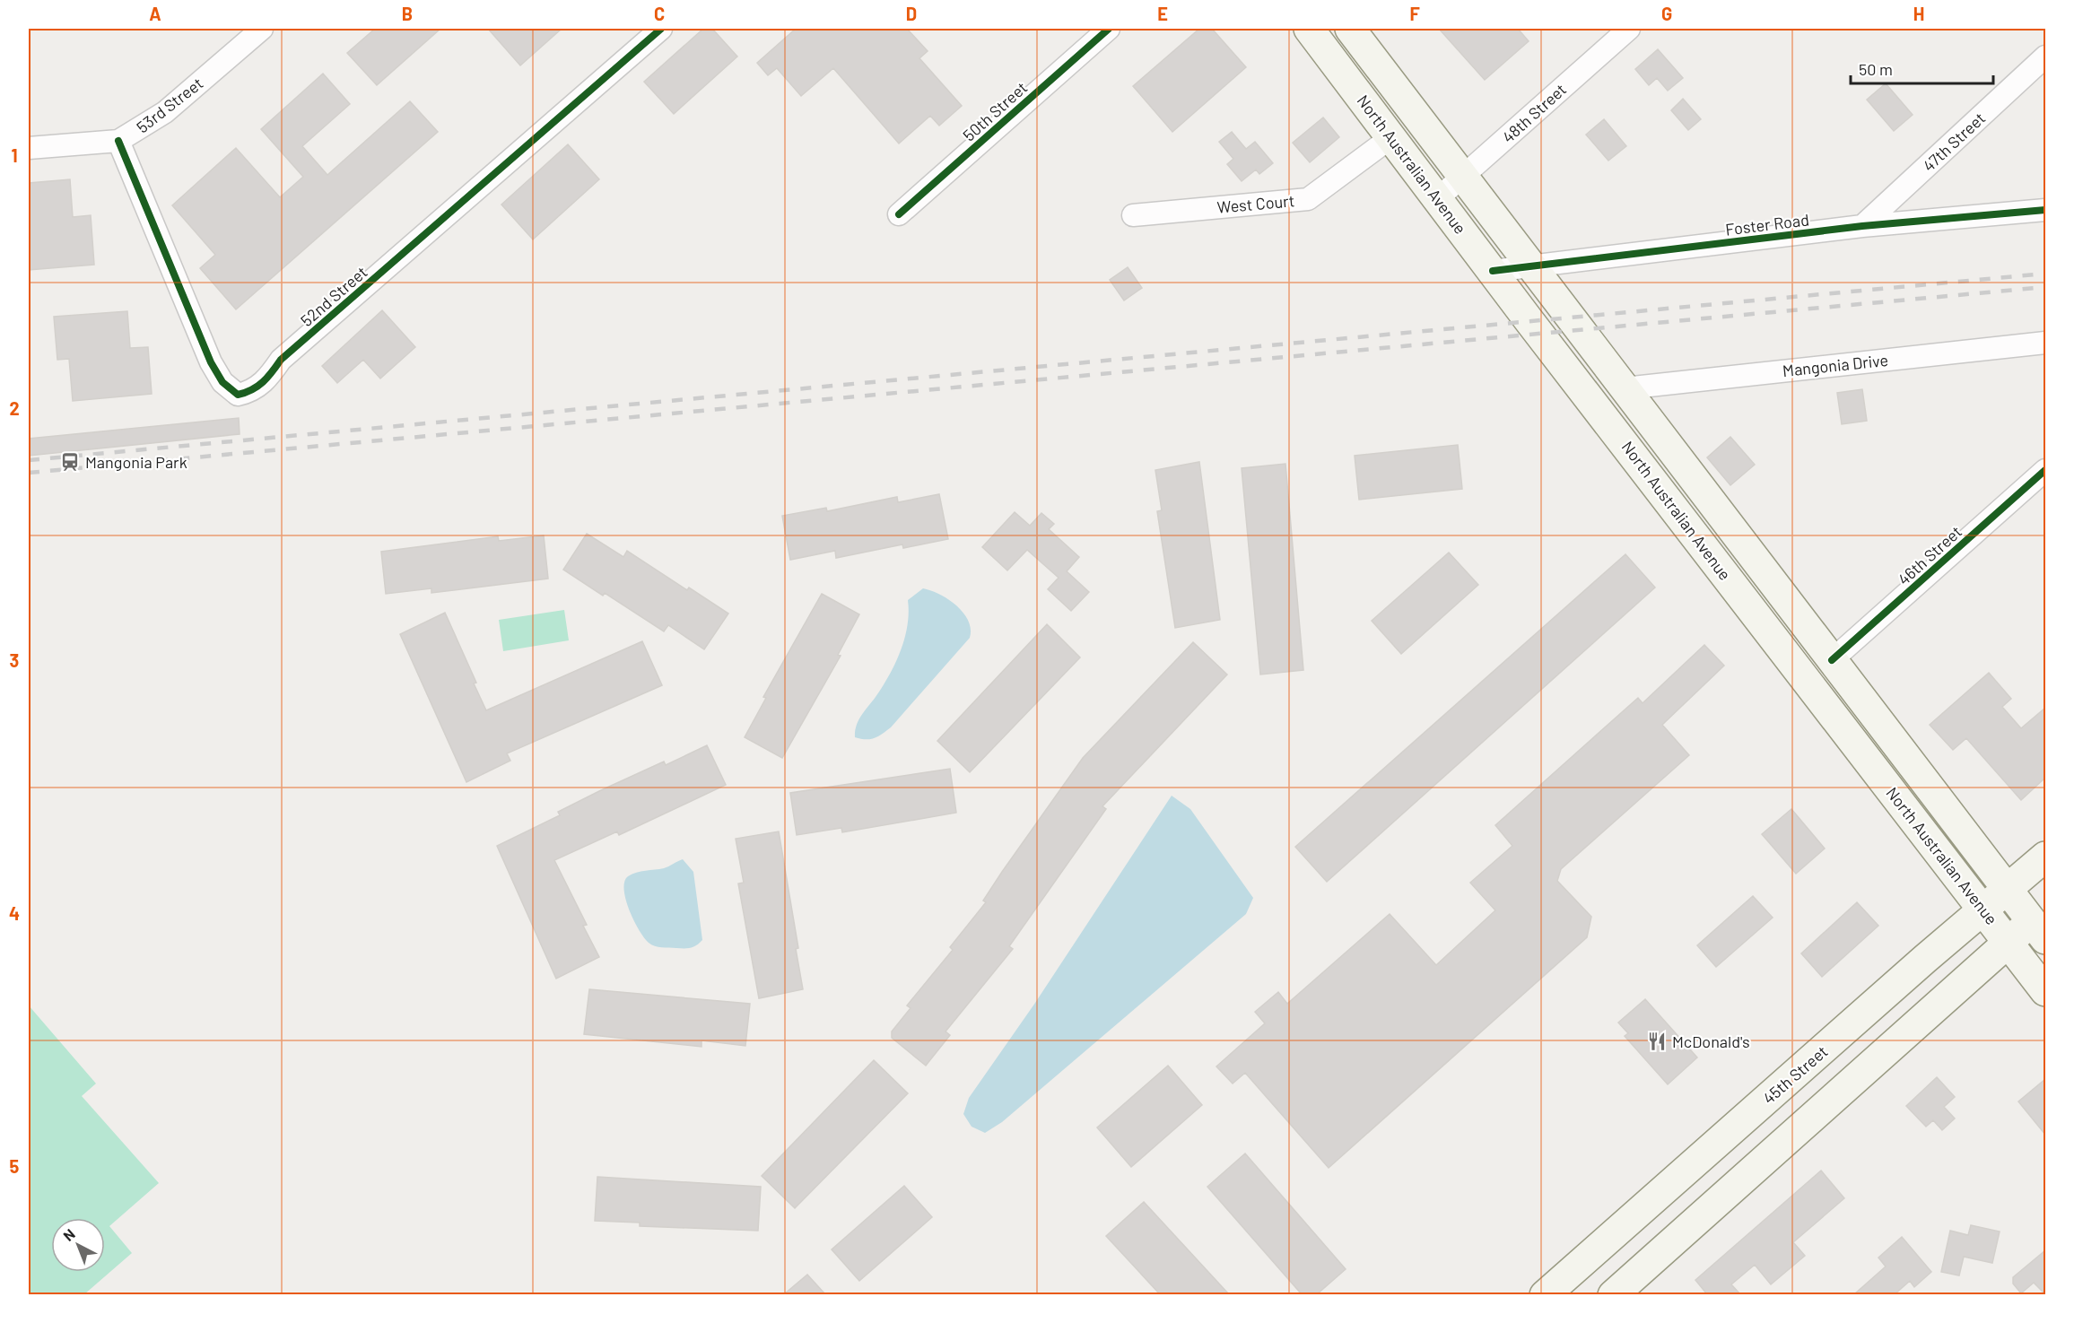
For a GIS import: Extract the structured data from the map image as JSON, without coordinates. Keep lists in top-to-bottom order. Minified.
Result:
{"streets":{"main road":["North Australian Avenue","45th Street"],"street":["53rd Street","50th Street","48th Street","47th Street","West Court","Foster Road","52nd Street","Mangonia Drive","46th Street"]},"crossings":[["53rd Street","52nd Street"],["48th Street","North Australian Avenue"],["47th Street","Foster Road"],["North Australian Avenue","West Court"],["North Australian Avenue","Foster Road"],["North Australian Avenue","Mangonia Drive"],["North Australian Avenue","46th Street"],["North Australian Avenue","45th Street"]],"places":{"station":["Mangonia Park"],"restaurant":["McDonald's"]},"scale_bar":"50 m","north":"top left","grid":{"columns":["A","B","C","D","E","F","G","H"],"rows":["1","2","3","4","5"]}}
